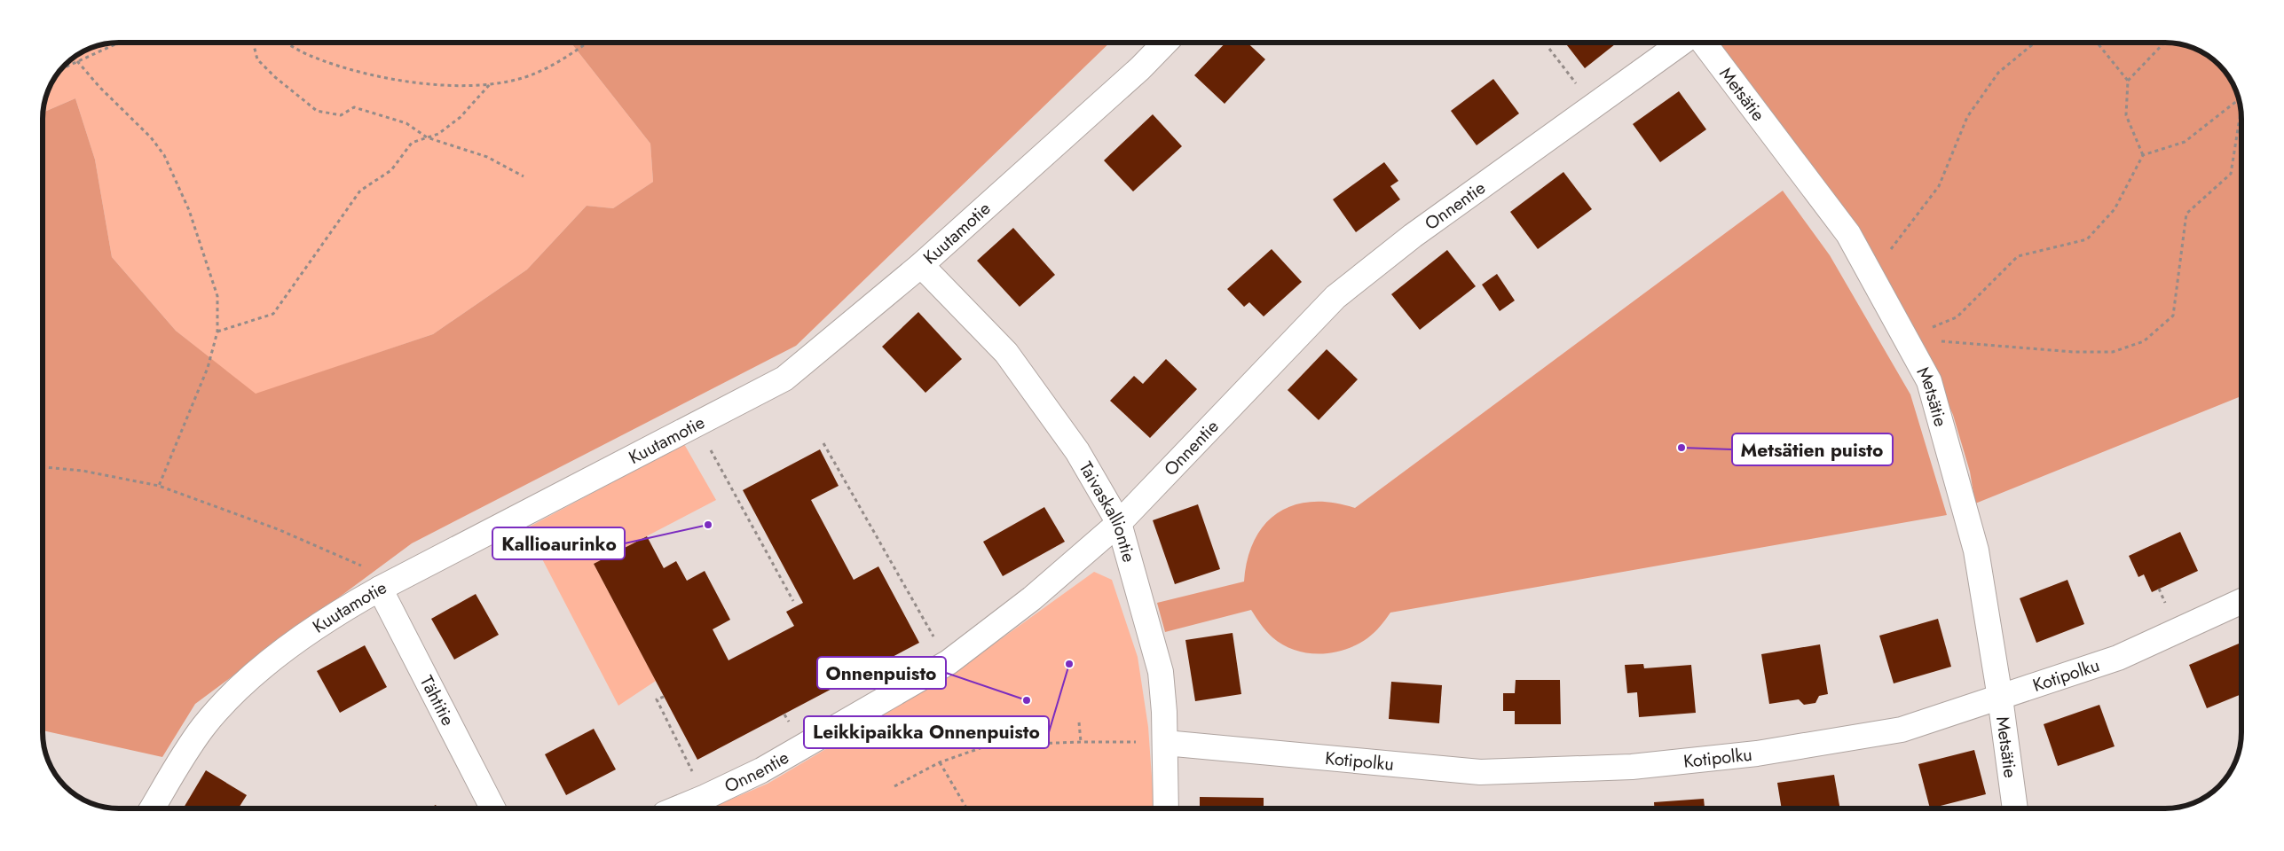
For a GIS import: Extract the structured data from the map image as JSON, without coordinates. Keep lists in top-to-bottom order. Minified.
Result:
{"streets":{"street":["Metsätie","Onnentie","Kuutamotie","Taivaskalliontie","Kotipolku","Tähtitie"]},"crossings":[["Metsätie","Kotipolku"],["Onnentie","Taivaskalliontie"],["Kuutamotie","Taivaskalliontie"],["Kuutamotie","Tähtitie"],["Taivaskalliontie","Kotipolku"]],"places":["Metsätien puisto","Kallioaurinko","Leikkipaikka Onnenpuisto","Onnenpuisto"]}
